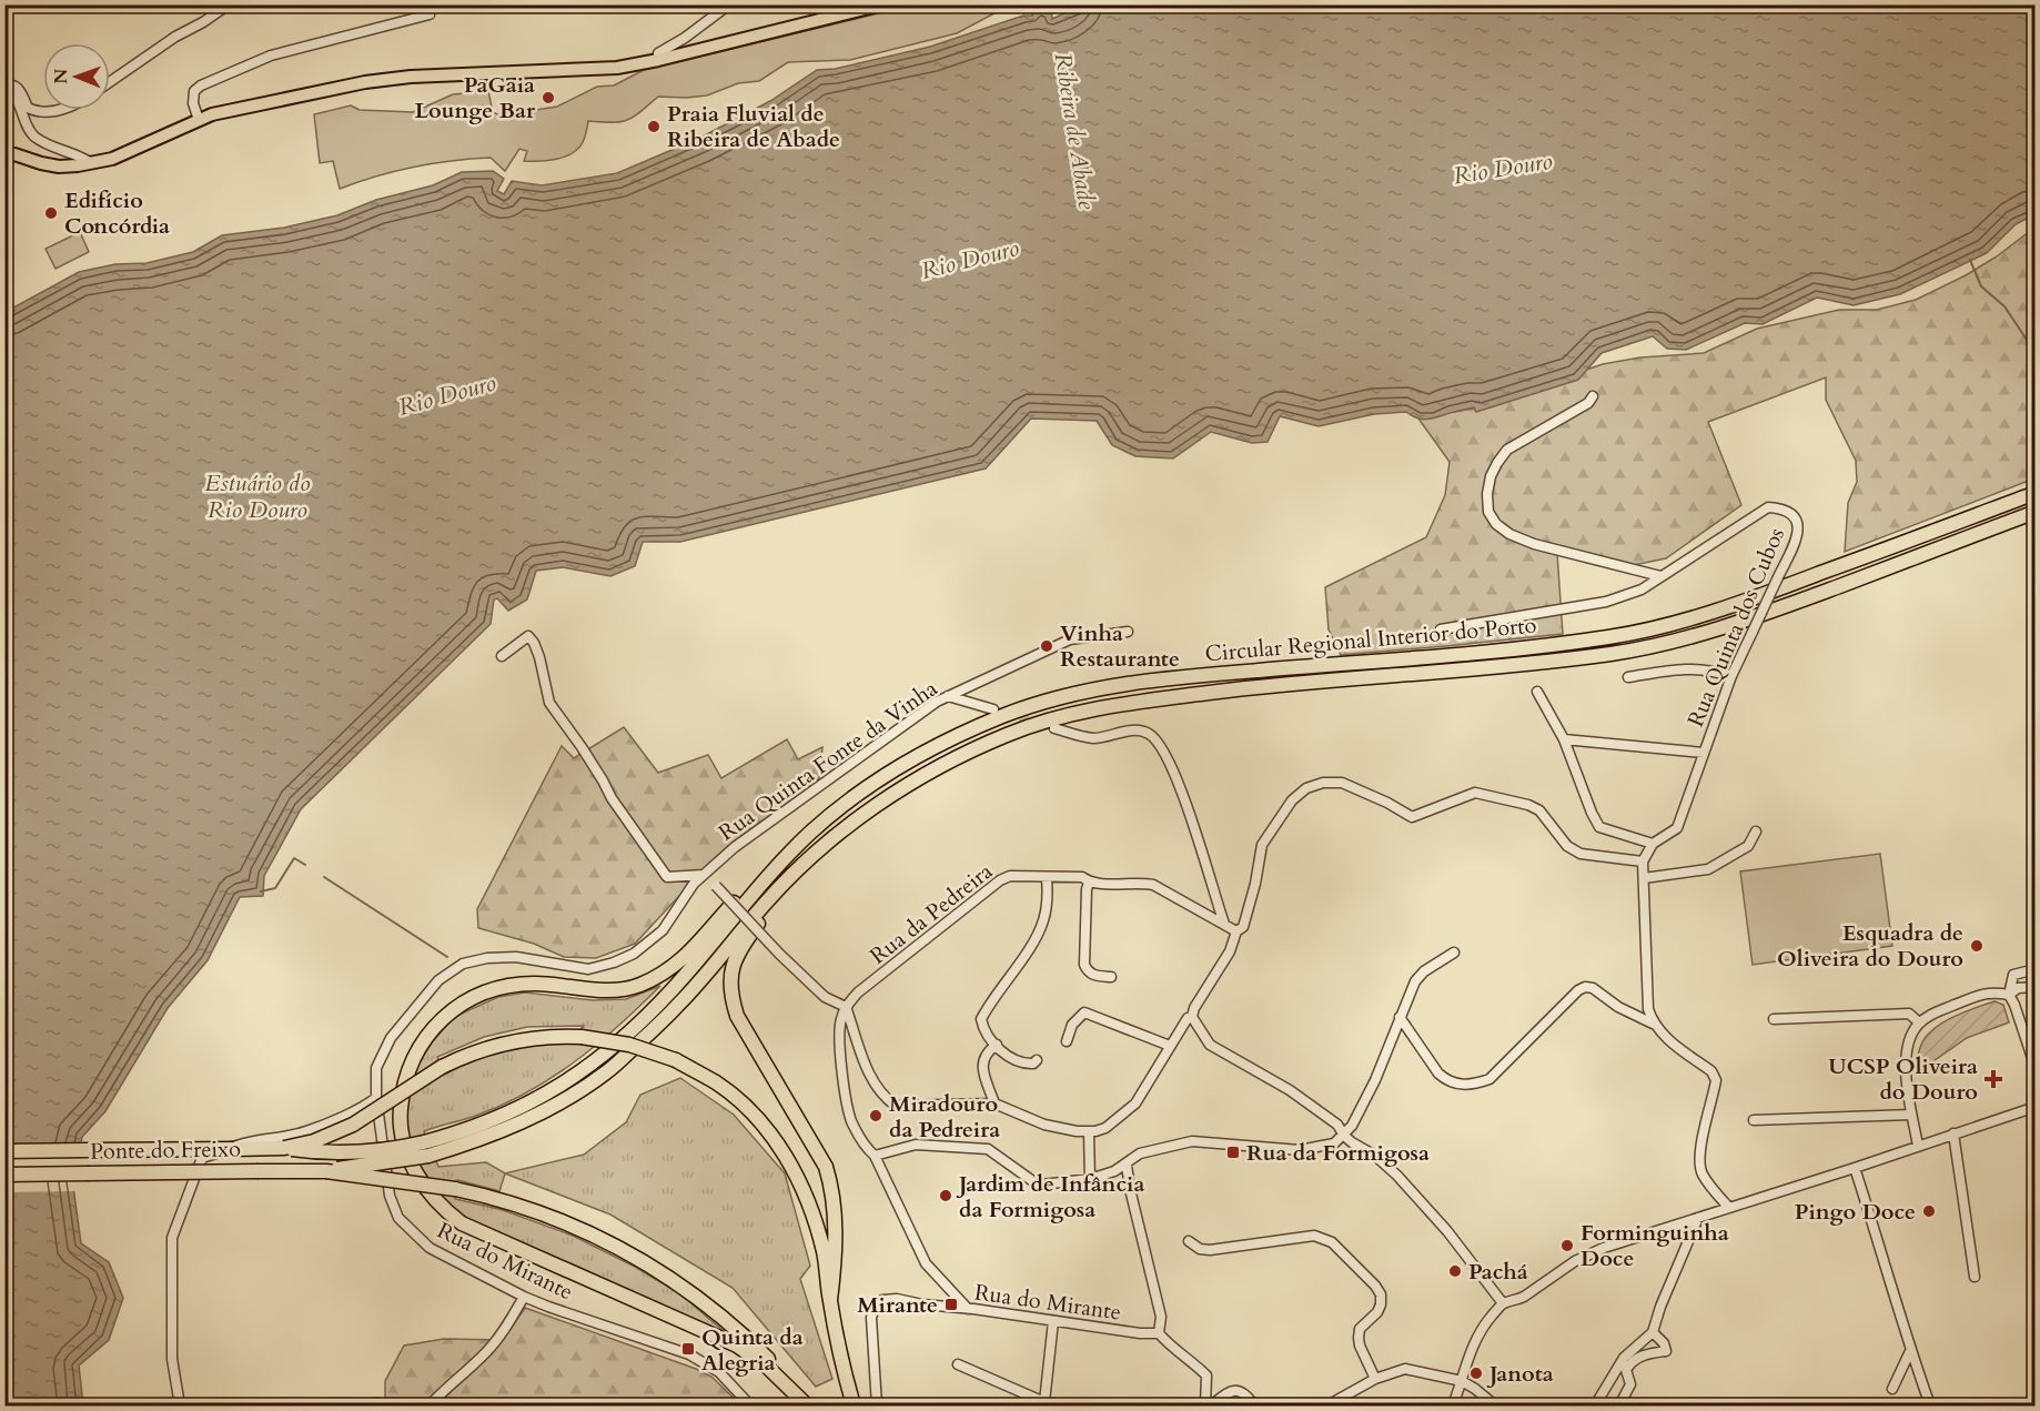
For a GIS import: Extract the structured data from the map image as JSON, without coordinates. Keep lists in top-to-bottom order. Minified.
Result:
{"streets":{"highway":["Circular Regional Interior do Porto","Ponte do Freixo"],"street":["Rua Quinta dos Cubos","Rua Quinta Fonte da Vinha","Rua da Pedreira","Rua do Mirante"]},"crossings":[["Circular Regional Interior do Porto","Ponte do Freixo"],["Rua Quinta Fonte da Vinha","Rua do Mirante"]],"water":["Ribeira de Abade","Rio Douro","Estuário do Rio Douro"],"places":{"other":["PaGaia Lounge Bar","Praia Fluvial de Ribeira de Abade","Edifício Concórdia","Vinha Restaurante","Esquadra de Oliveira do Douro","Miradouro da Pedreira","Jardim de Infância da Formigosa","Pingo Doce","Forminguinha Doce","Pachá","Janota"],"health":["UCSP Oliveira do Douro"],"transit":["Rua da Formigosa","Mirante","Quinta da Alegria"]},"north":"left"}
